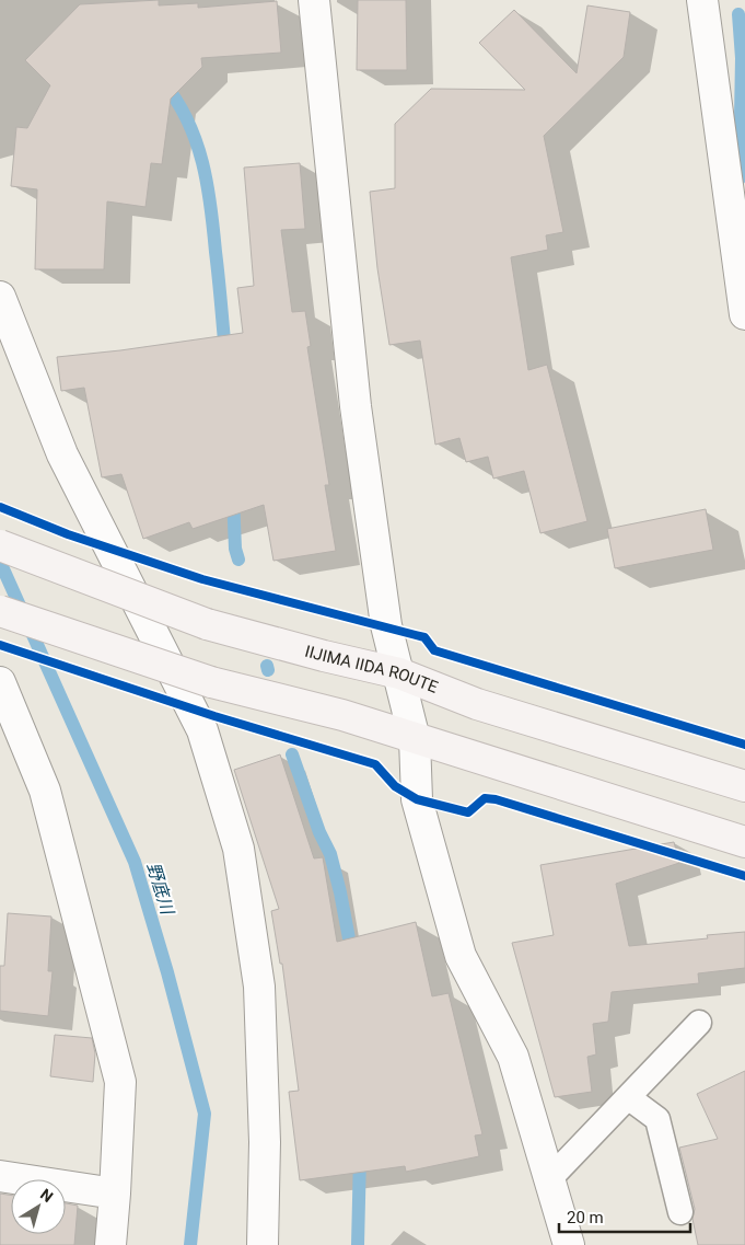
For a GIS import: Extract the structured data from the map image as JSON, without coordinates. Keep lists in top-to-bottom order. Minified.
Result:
{"streets":{"main road":["IIJIMA IIDA ROUTE"]},"water":["野底川"],"scale_bar":"20 m","north":"top right"}
